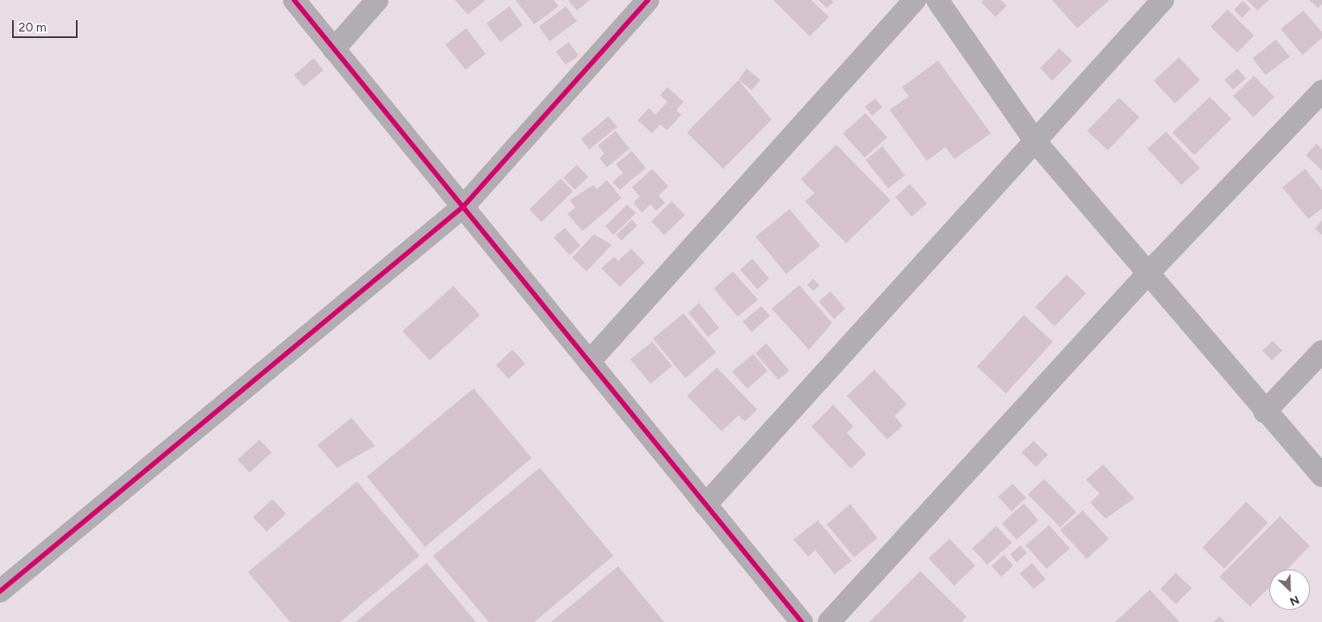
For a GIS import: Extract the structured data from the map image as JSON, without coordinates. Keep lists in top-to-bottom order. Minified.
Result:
{"scale_bar":"20 m","north":"bottom right"}
